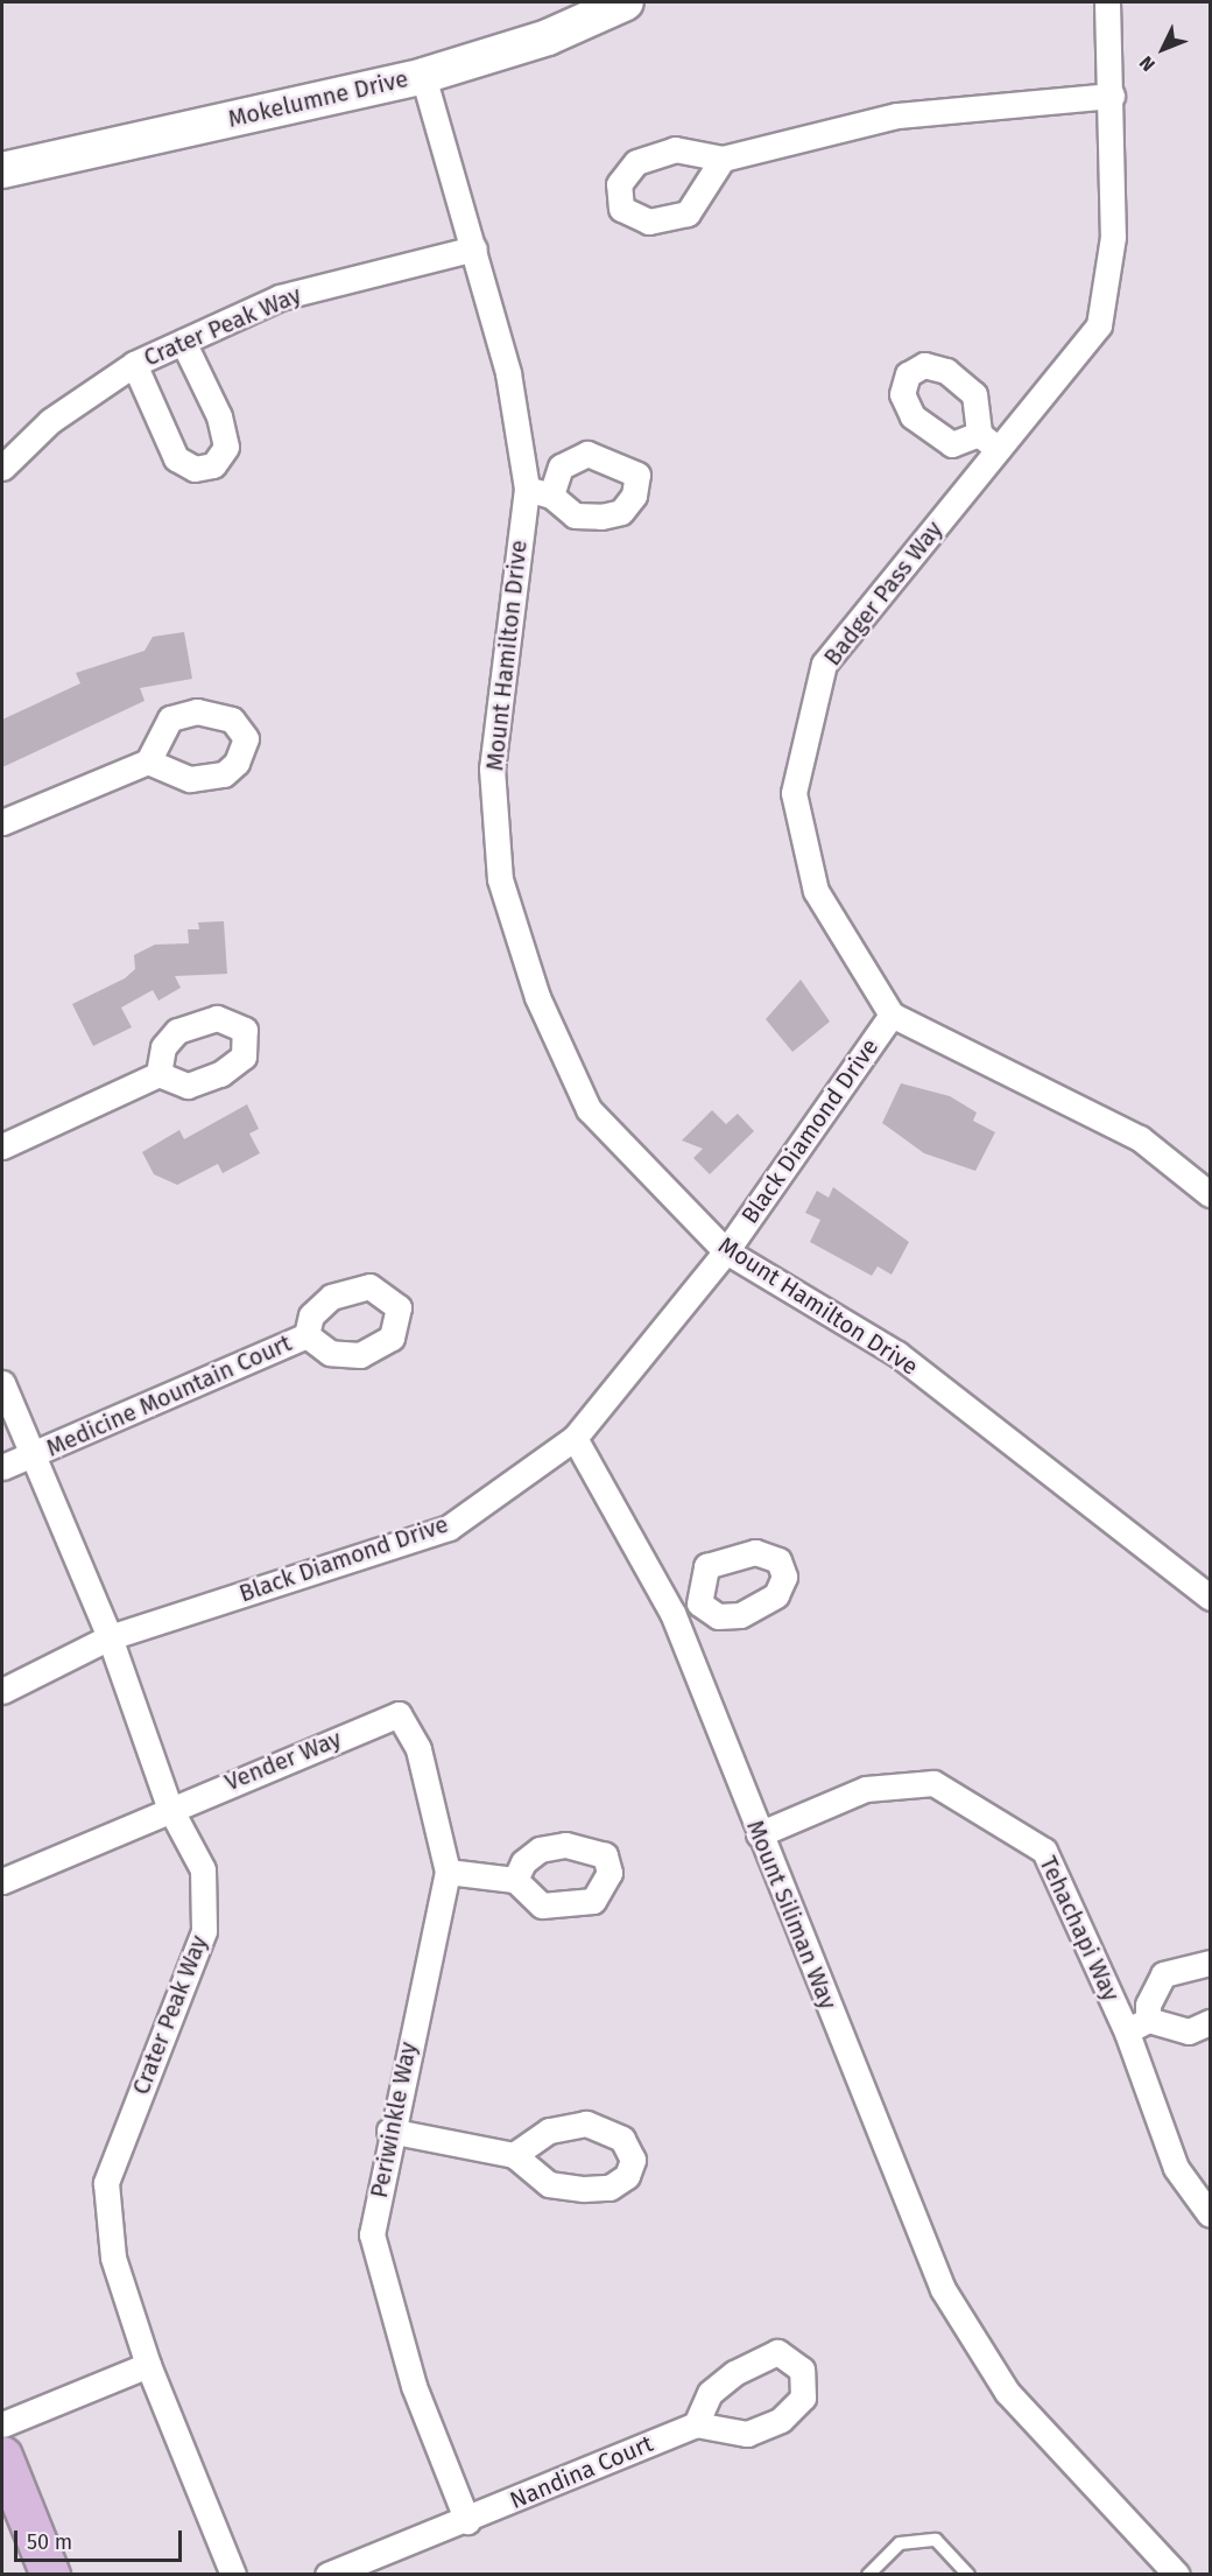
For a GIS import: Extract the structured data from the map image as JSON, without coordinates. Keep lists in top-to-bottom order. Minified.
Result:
{"streets":{"street":["Mokelumne Drive","Crater Peak Way","Badger Pass Way","Mount Hamilton Drive","Black Diamond Drive","Medicine Mountain Court","Vender Way","Mount Siliman Way","Tehachapi Way","Periwinkle Way","Nandina Court"]},"crossings":[["Mokelumne Drive","Mount Hamilton Drive"],["Crater Peak Way","Mount Hamilton Drive"],["Crater Peak Way","Black Diamond Drive"],["Crater Peak Way","Medicine Mountain Court"],["Crater Peak Way","Vender Way"],["Badger Pass Way","Black Diamond Drive"],["Mount Hamilton Drive","Black Diamond Drive"],["Black Diamond Drive","Mount Siliman Way"],["Vender Way","Periwinkle Way"],["Mount Siliman Way","Tehachapi Way"],["Periwinkle Way","Nandina Court"]],"scale_bar":"50 m","north":"bottom left"}
